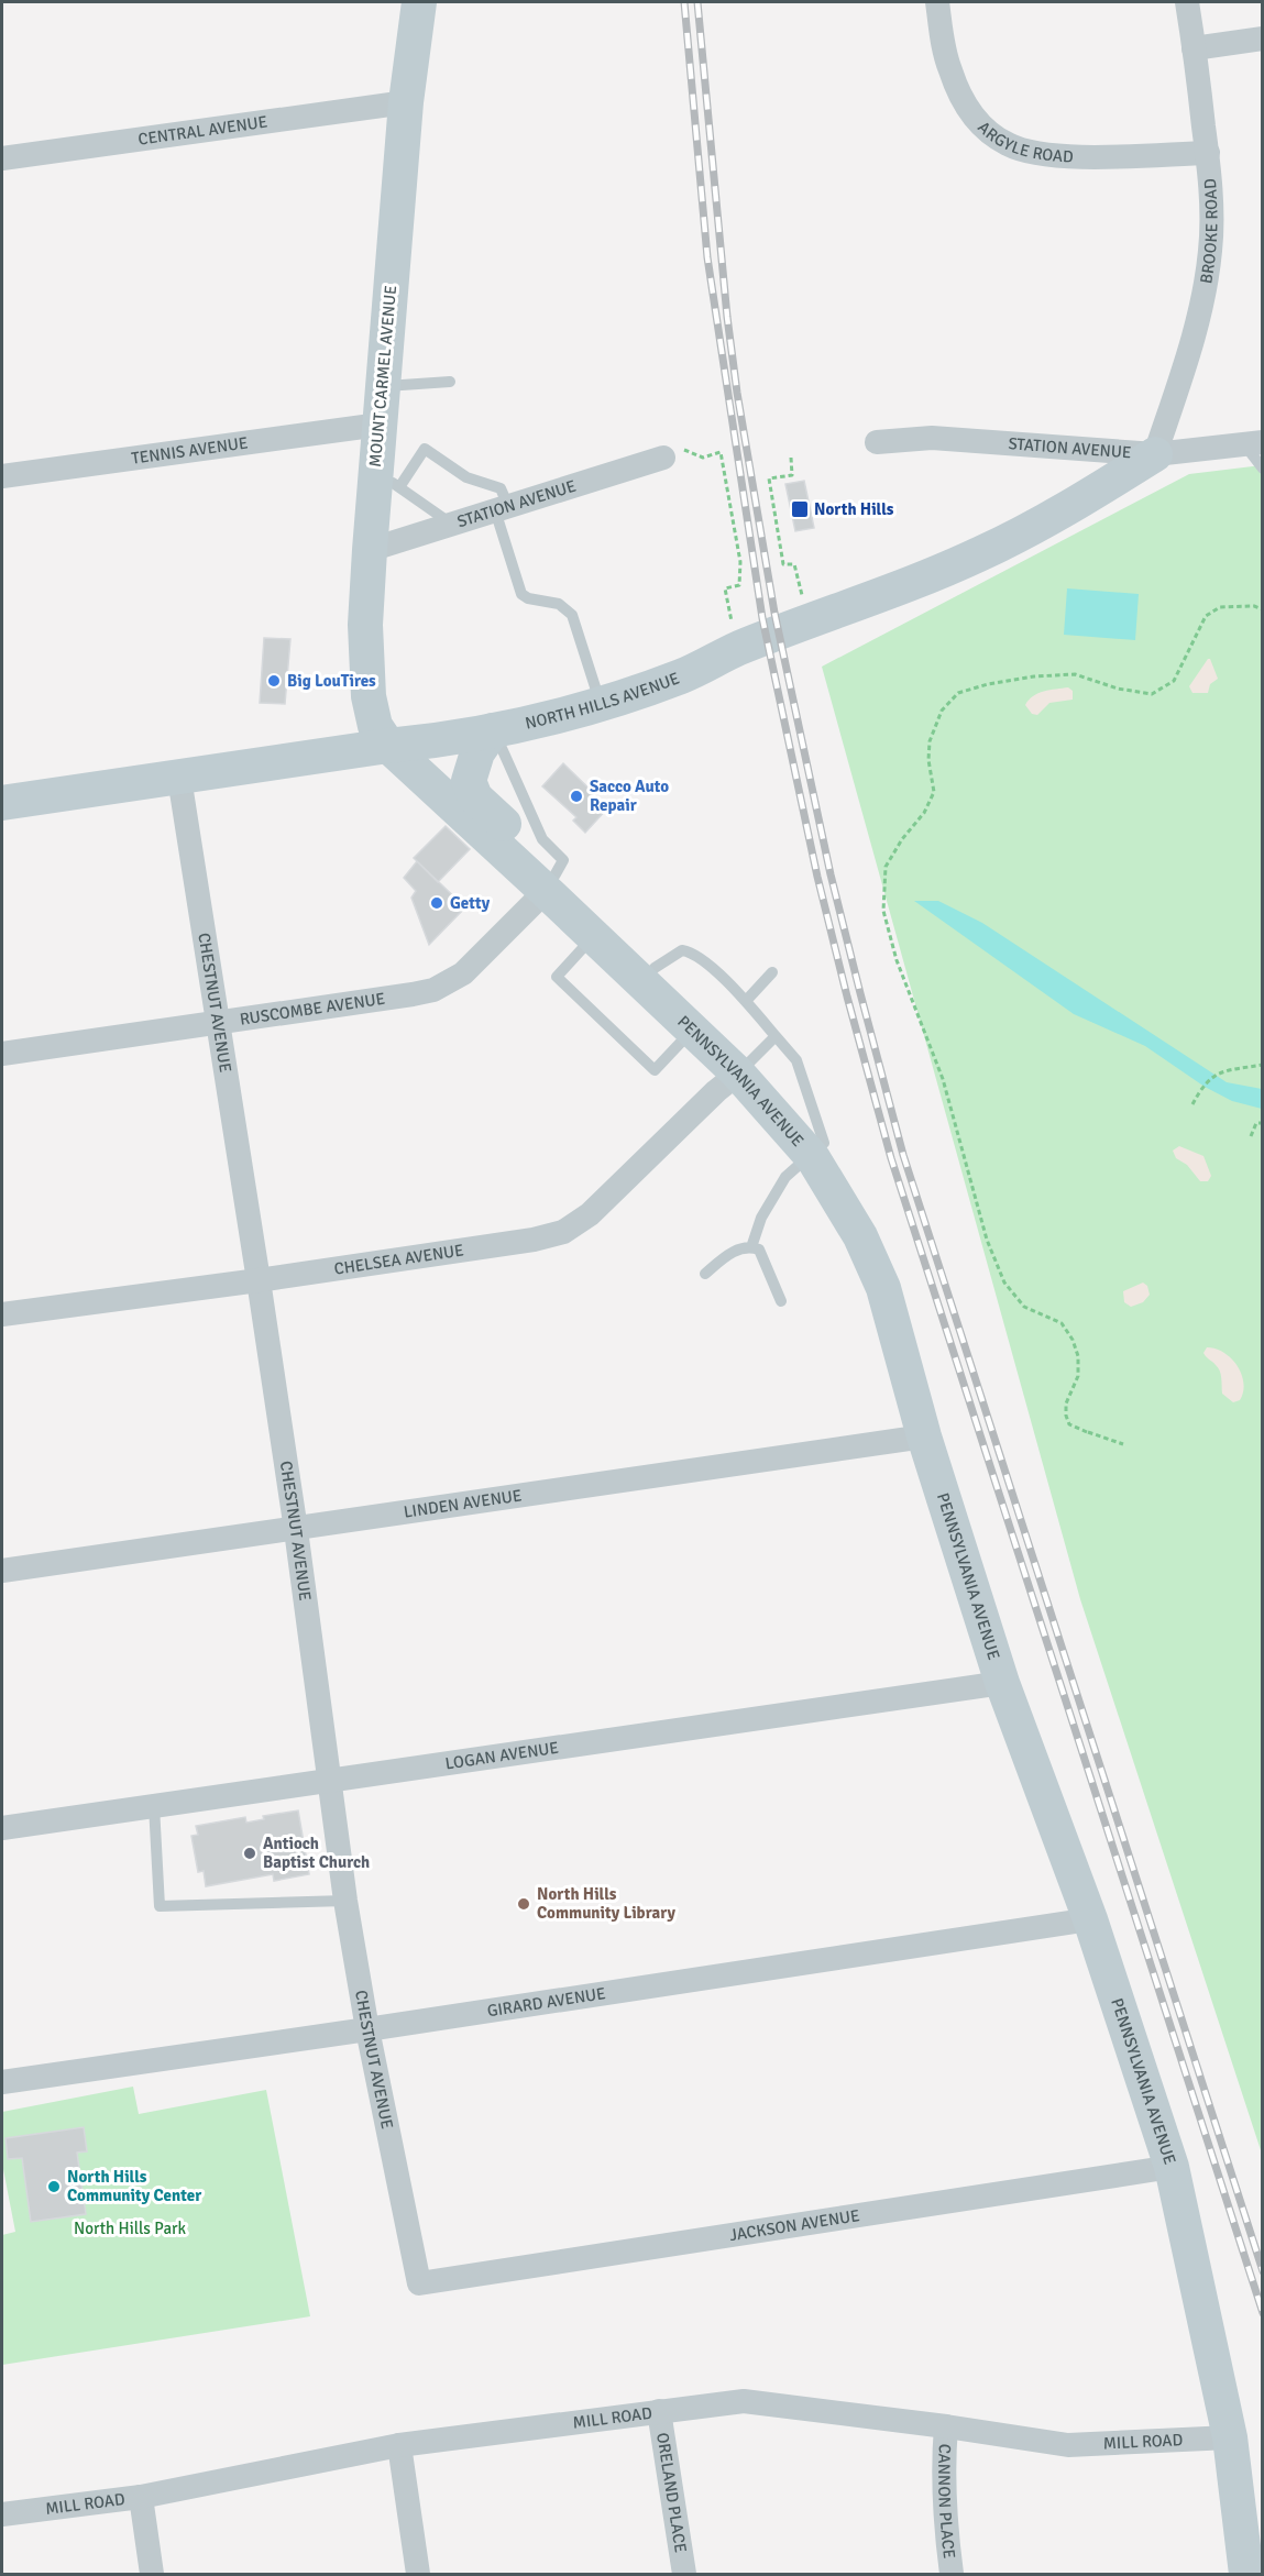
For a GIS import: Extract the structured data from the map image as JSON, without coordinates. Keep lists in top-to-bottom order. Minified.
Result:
{"streets":{"main road":["MOUNT CARMEL AVENUE","NORTH HILLS AVENUE","PENNSYLVANIA AVENUE"],"street":["CENTRAL AVENUE","ARGYLE ROAD","BROOKE ROAD","STATION AVENUE","TENNIS AVENUE","CHESTNUT AVENUE","RUSCOMBE AVENUE","CHELSEA AVENUE","LINDEN AVENUE","LOGAN AVENUE","GIRARD AVENUE","JACKSON AVENUE","MILL ROAD","ORELAND PLACE","CANNON PLACE"]},"crossings":[["CENTRAL AVENUE","MOUNT CARMEL AVENUE"],["ARGYLE ROAD","BROOKE ROAD"],["BROOKE ROAD","STATION AVENUE"],["BROOKE ROAD","NORTH HILLS AVENUE"],["MOUNT CARMEL AVENUE","STATION AVENUE"],["MOUNT CARMEL AVENUE","TENNIS AVENUE"],["MOUNT CARMEL AVENUE","NORTH HILLS AVENUE"],["MOUNT CARMEL AVENUE","PENNSYLVANIA AVENUE"],["STATION AVENUE","NORTH HILLS AVENUE"],["NORTH HILLS AVENUE","CHESTNUT AVENUE"],["NORTH HILLS AVENUE","PENNSYLVANIA AVENUE"],["CHESTNUT AVENUE","RUSCOMBE AVENUE"],["CHESTNUT AVENUE","CHELSEA AVENUE"],["CHESTNUT AVENUE","LINDEN AVENUE"],["CHESTNUT AVENUE","LOGAN AVENUE"],["CHESTNUT AVENUE","GIRARD AVENUE"],["CHESTNUT AVENUE","JACKSON AVENUE"],["RUSCOMBE AVENUE","PENNSYLVANIA AVENUE"],["PENNSYLVANIA AVENUE","CHELSEA AVENUE"],["PENNSYLVANIA AVENUE","LINDEN AVENUE"],["PENNSYLVANIA AVENUE","LOGAN AVENUE"],["PENNSYLVANIA AVENUE","GIRARD AVENUE"],["PENNSYLVANIA AVENUE","JACKSON AVENUE"],["PENNSYLVANIA AVENUE","MILL ROAD"],["MILL ROAD","ORELAND PLACE"],["MILL ROAD","CANNON PLACE"]],"parks":["North Hills Park"],"places":{"transit":["North Hills"],"other":["Big LouTires","Sacco Auto Repair","Getty","Antioch Baptist Church","North Hills Community Library","North Hills Community Center"]}}
